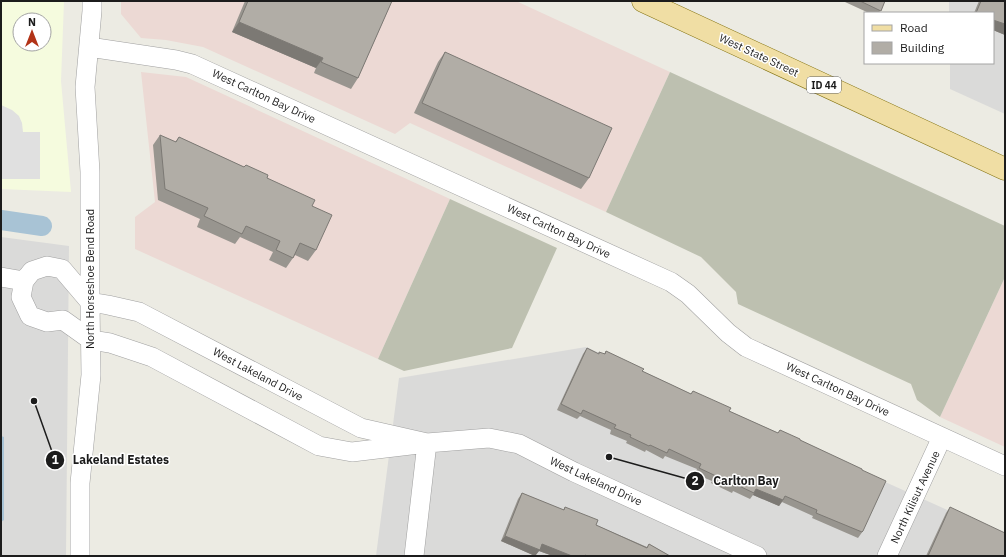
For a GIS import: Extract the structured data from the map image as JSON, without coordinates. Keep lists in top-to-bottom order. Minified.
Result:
{"streets":{"main road":["West State Street","ID 44"],"street":["West Carlton Bay Drive","North Horseshoe Bend Road","West Lakeland Drive","North Kilisut Avenue"]},"crossings":[["West Carlton Bay Drive","North Horseshoe Bend Road"],["West Carlton Bay Drive","North Kilisut Avenue"],["North Horseshoe Bend Road","West Lakeland Drive"]],"places":["Lakeland Estates","Carlton Bay"],"legend":["Road","Building"],"north":"top"}
